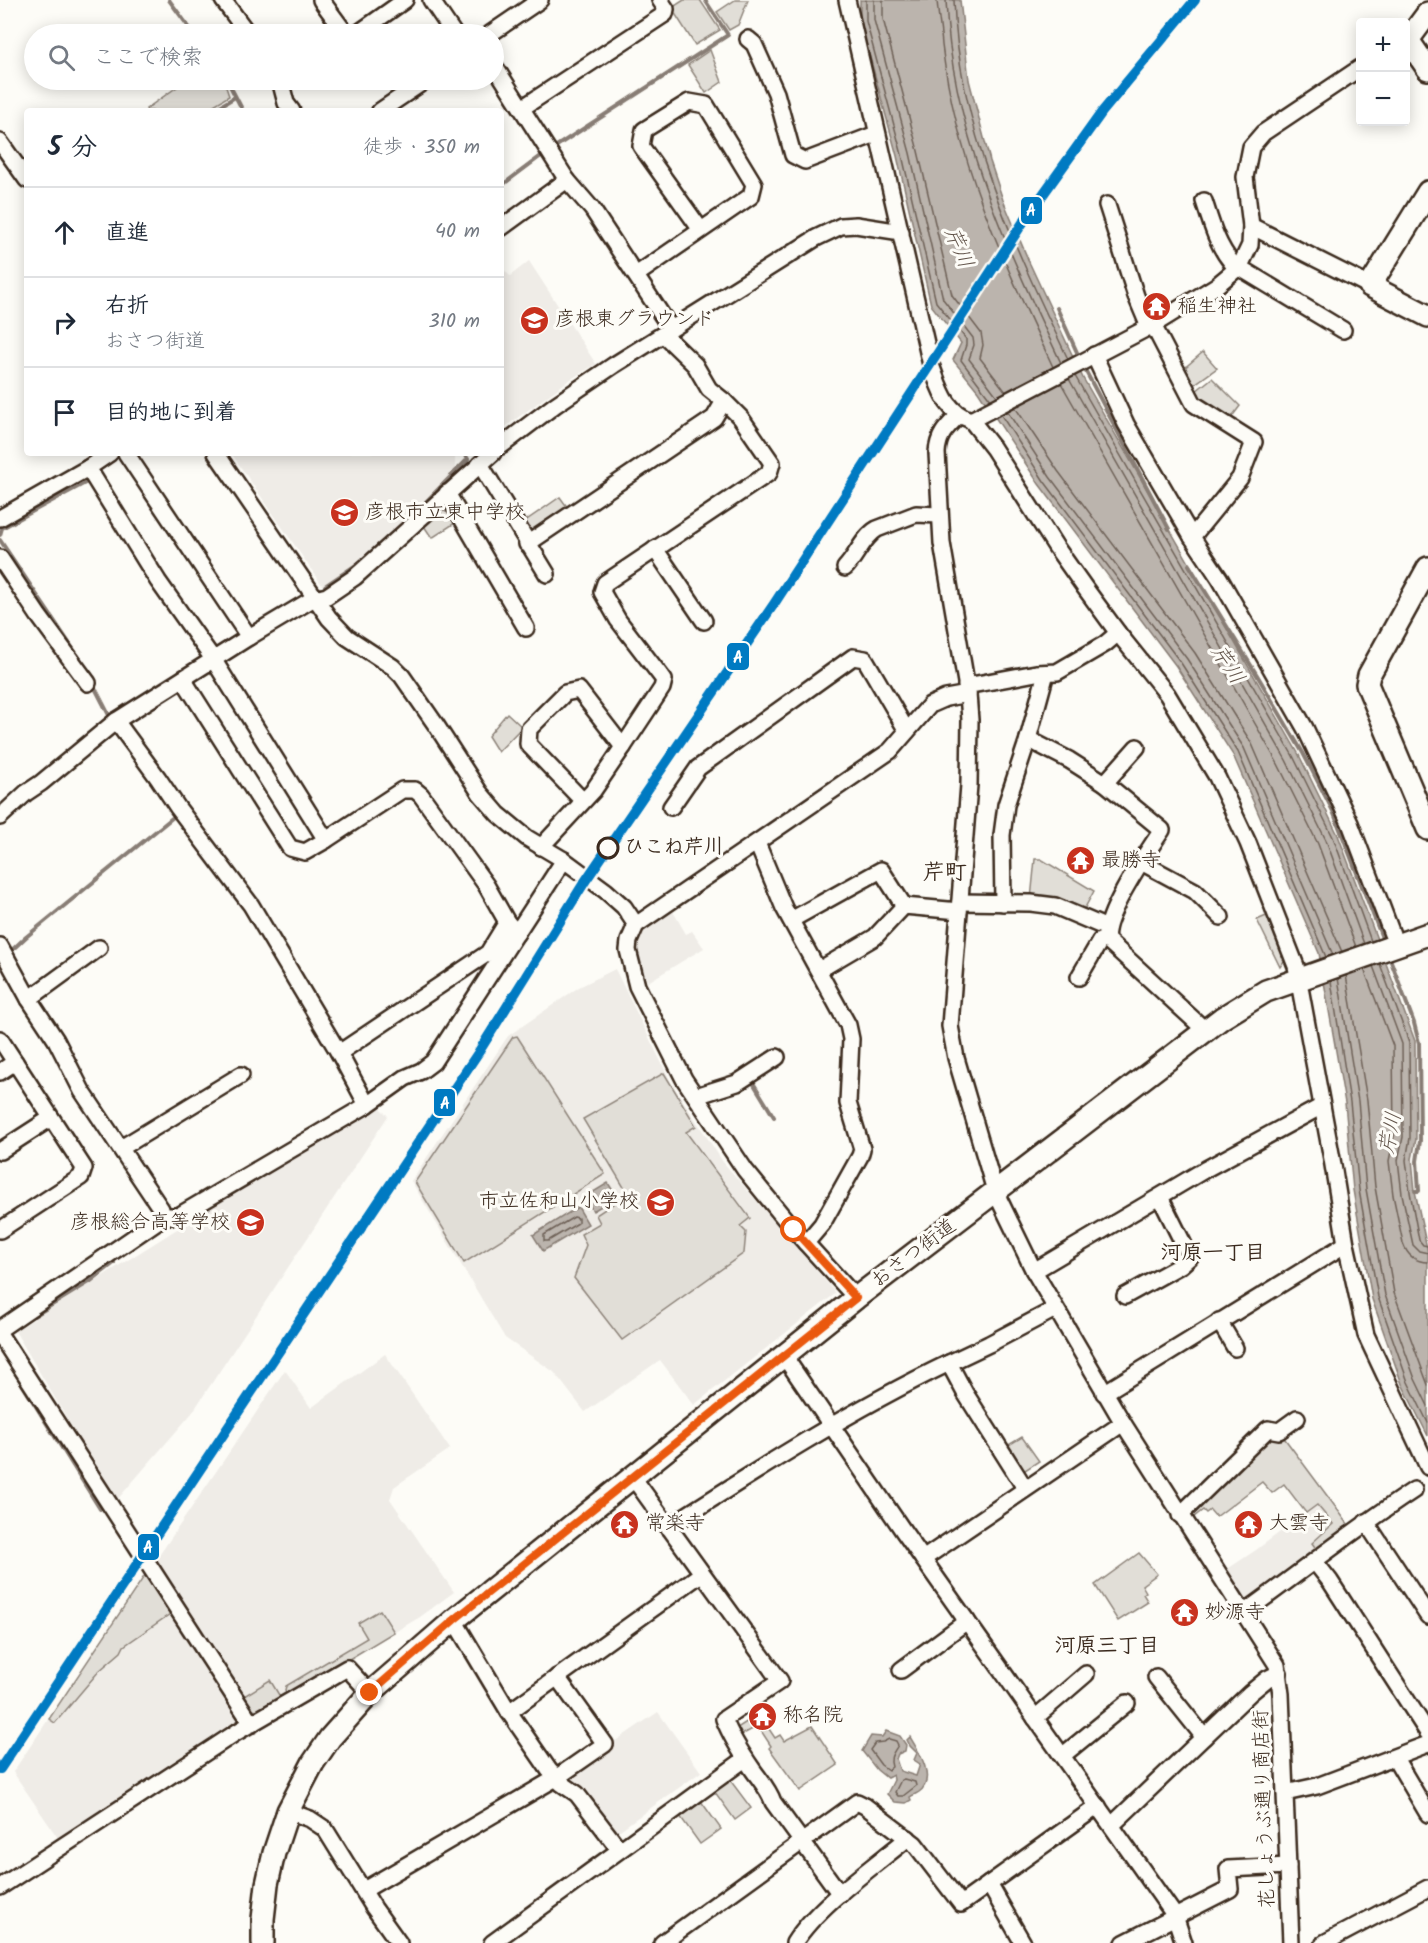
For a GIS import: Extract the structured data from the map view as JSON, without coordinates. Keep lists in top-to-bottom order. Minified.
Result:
{"streets":{"street":["おさつ街道","花しょうぶ通り商店街"]},"districts":["芹町","河原一丁目","河原三丁目"],"water":["芹川"],"places":{"temple":["稲生神社","最勝寺","常楽寺","大雲寺","妙源寺","称名院"],"school or university":["彦根東グラウンド","彦根市立東中学校","市立佐和山小学校","彦根総合高等学校"],"other":["ひこね芹川"]},"lines":["transit line A"],"page":{"map_buttons":["+","−"],"search":"ここで検索","heading":["5 分","徒歩 · 350 m"],"list":[["直進","40 m"],["右折","おさつ街道","310 m"],"目的地に到着"]}}
